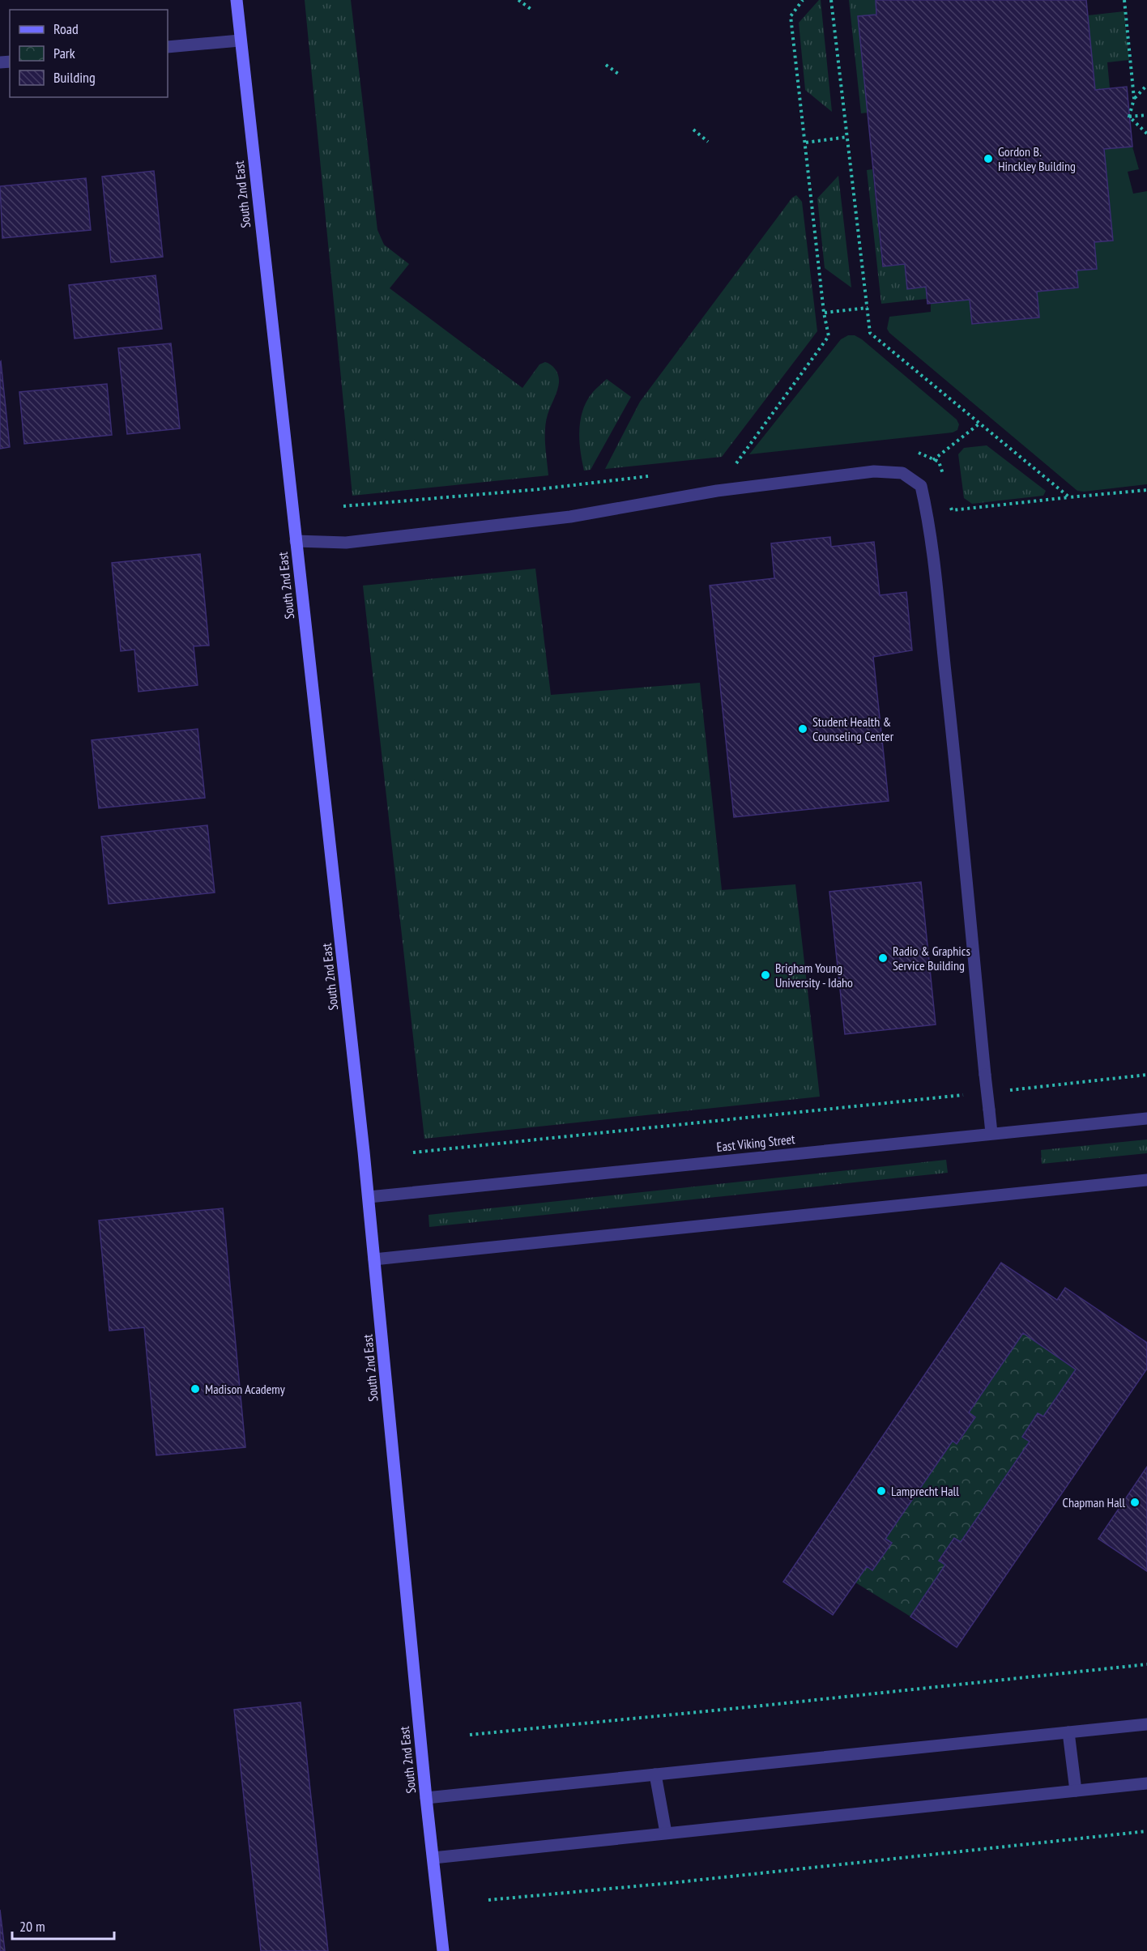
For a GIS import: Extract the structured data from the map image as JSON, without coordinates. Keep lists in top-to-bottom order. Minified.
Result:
{"streets":{"main road":["South 2nd East"],"street":["East Viking Street"]},"crossings":[["South 2nd East","East Viking Street"]],"places":["Gordon B. Hinckley Building","Student Health & Counseling Center","Radio & Graphics Service Building","Brigham Young University - Idaho","Madison Academy","Lamprecht Hall","Chapman Hall"],"legend":["Road","Park","Building"],"scale_bar":"20 m"}
